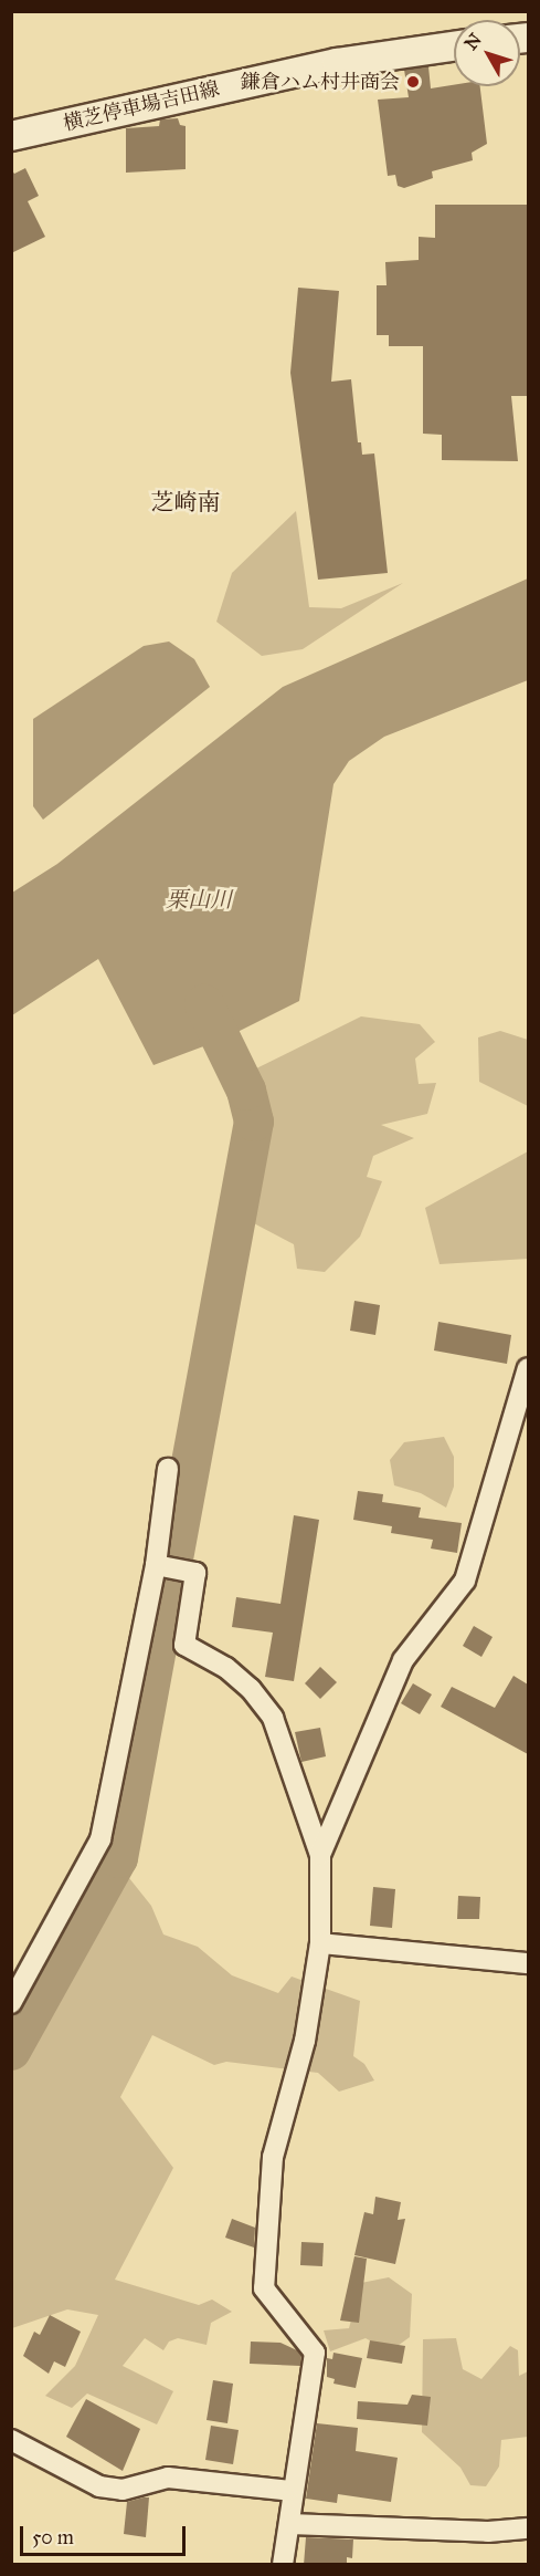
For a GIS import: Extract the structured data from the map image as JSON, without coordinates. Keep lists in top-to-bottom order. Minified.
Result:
{"streets":{"main road":["横芝停車場吉田線"]},"districts":["芝崎南"],"water":["栗山川"],"places":["鎌倉ハム村井商会"],"scale_bar":"50 m","north":"top left"}
